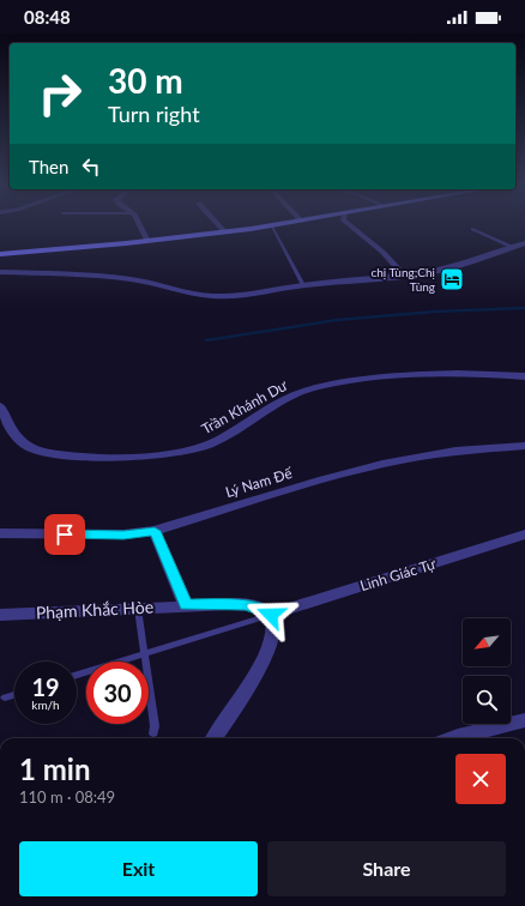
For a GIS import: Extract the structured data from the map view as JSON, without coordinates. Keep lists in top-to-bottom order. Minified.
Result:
{"streets":{"street":["Trần Khánh Dư","Lý Nam Đế","Linh Giác Tự","Phạm Khắc Hòe"]},"crossings":[["Linh Giác Tự","Phạm Khắc Hòe"]],"places":{"hotel":["chị Tùng;Chị Tùng"]},"north":"bottom left","page":{"status":"08:48","turn":["30 m","Turn right"],"then":"Then","speed":"19 km/h","limit":"30","heading":["1 min","110 m · 08:49"],"buttons":["Exit","Share"]}}
